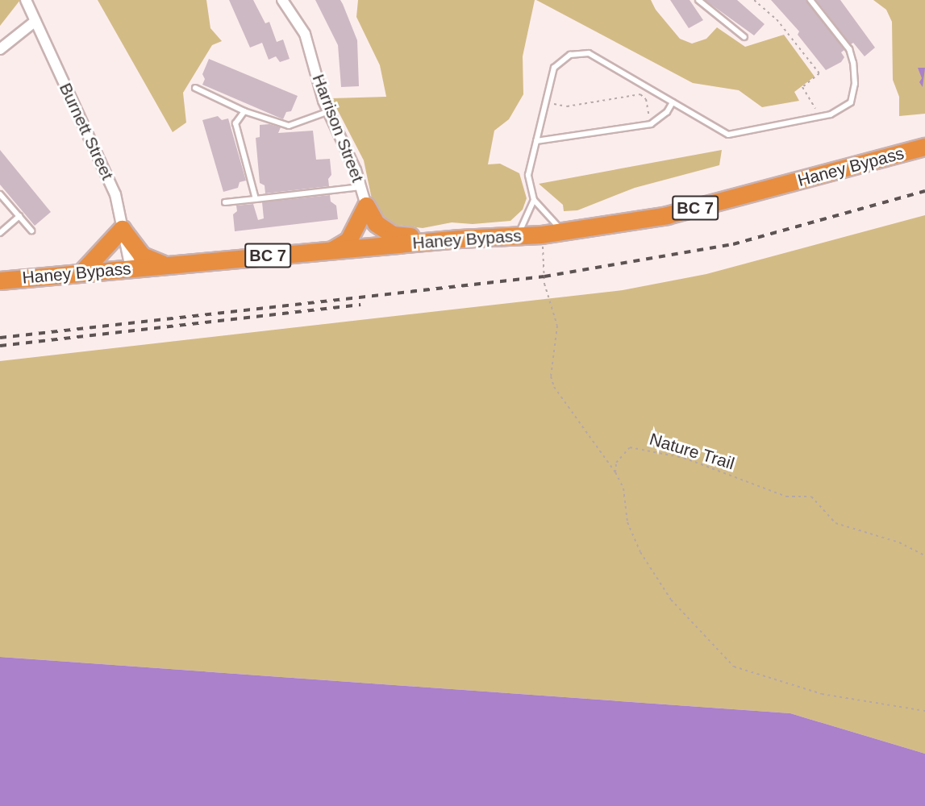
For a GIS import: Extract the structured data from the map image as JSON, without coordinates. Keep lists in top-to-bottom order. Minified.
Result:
{"streets":{"highway":["Haney Bypass","BC 7"],"street":["Harrison Street","Burnett Street"],"path":["Nature Trail"]},"crossings":[["Burnett Street","Haney Bypass"]]}
